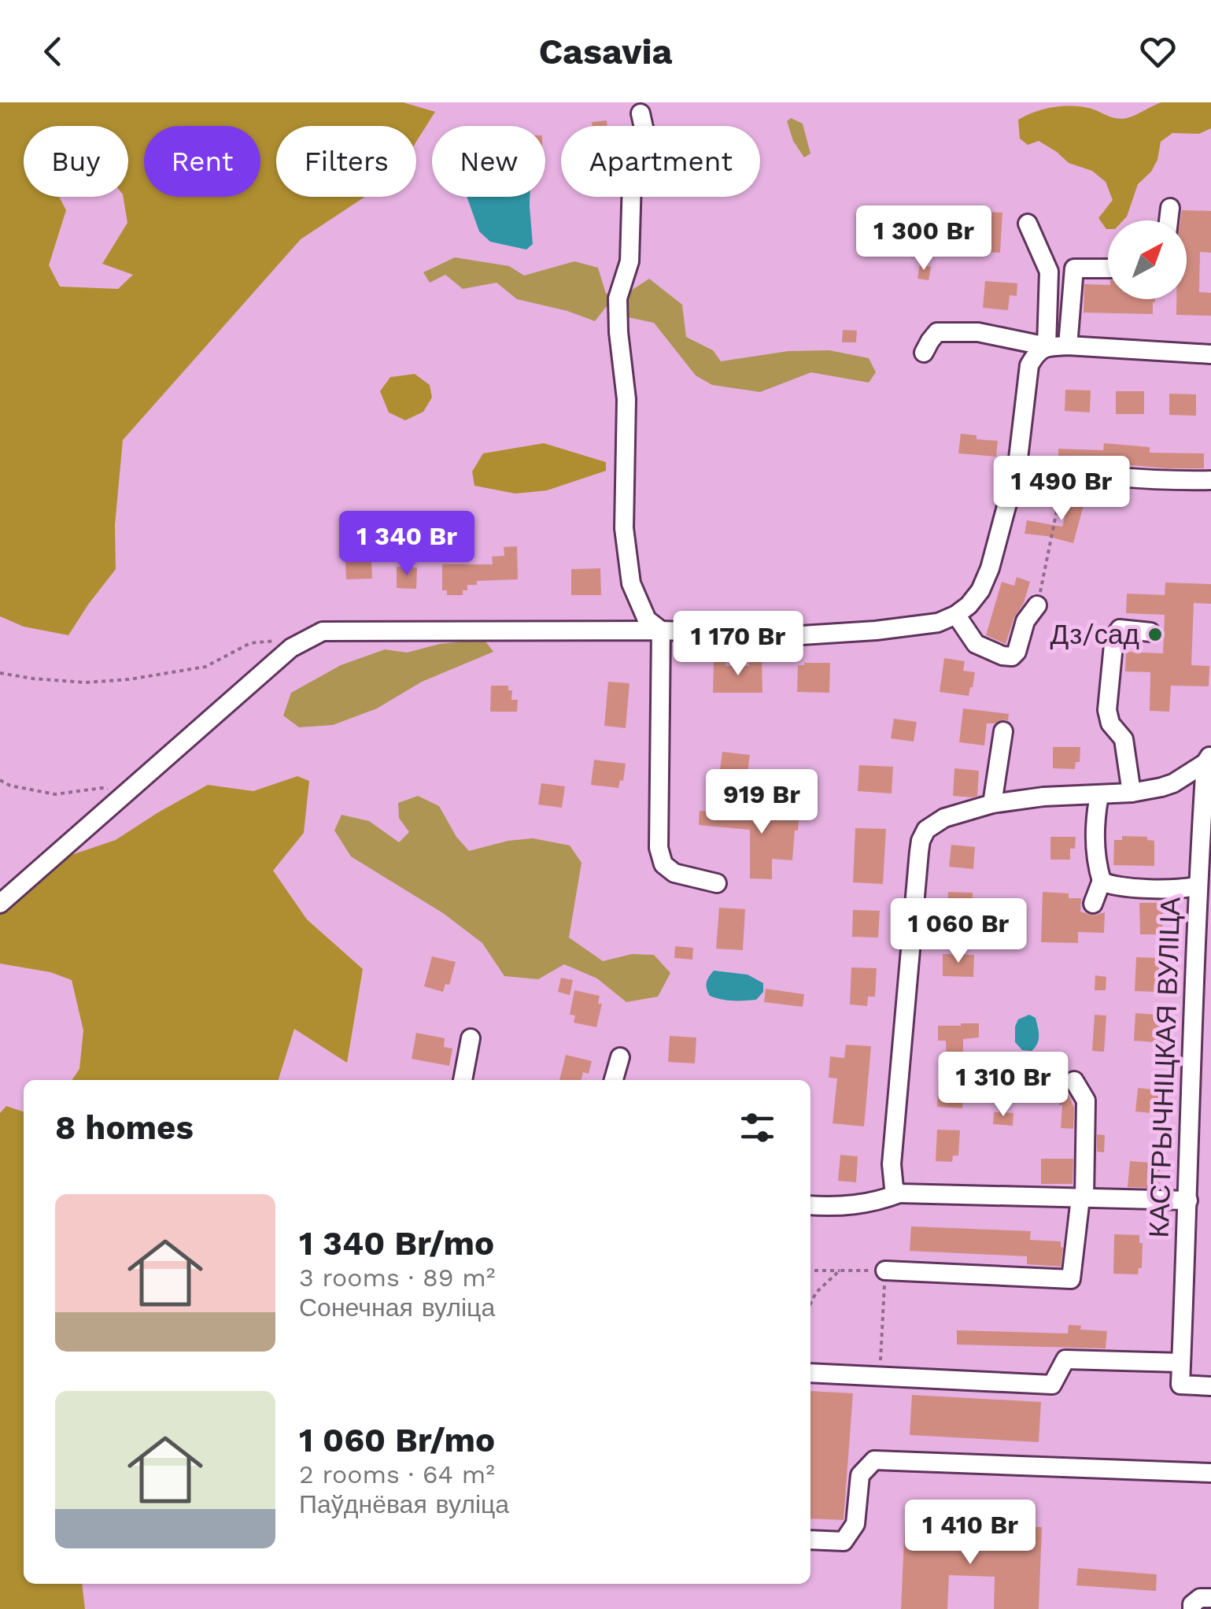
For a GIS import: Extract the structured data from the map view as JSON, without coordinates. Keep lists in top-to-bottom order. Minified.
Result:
{"streets":{"street":["КАСТРЫЧНІЦКАЯ ВУЛІЦА"]},"places":["Дз/сад"],"north":"top right","page":{"header":"Casavia","chip":["Buy","Rent","Filters","New","Apartment"],"price":["1 300 Br","1 490 Br","1 340 Br","1 170 Br","919 Br","1 060 Br","1 310 Br","1 410 Br"],"heading":"8 homes","list":[{"name":"1 340 Br/mo","note":"3 rooms · 89 m² · Сонечная вуліца"},{"name":"1 060 Br/mo","note":"2 rooms · 64 m² · Паўднёвая вуліца"}]}}
